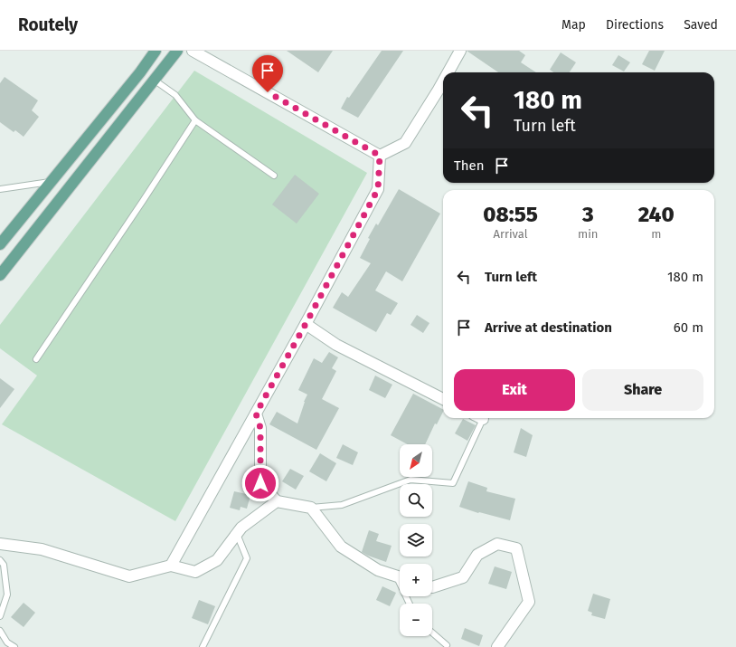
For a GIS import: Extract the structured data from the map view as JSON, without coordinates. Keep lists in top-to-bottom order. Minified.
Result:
{"north":"bottom left","page":{"header":"Routely","nav":["Map","Directions","Saved"],"turn":["180 m","Turn left"],"then":"Then","eta":["08:55","Arrival","3","min","240","m"],"list":[{"name":"Turn left","value":"180 m"},{"name":"Arrive at destination","value":"60 m"}],"buttons":["Exit","Share"],"map_buttons":["+","−"]}}
